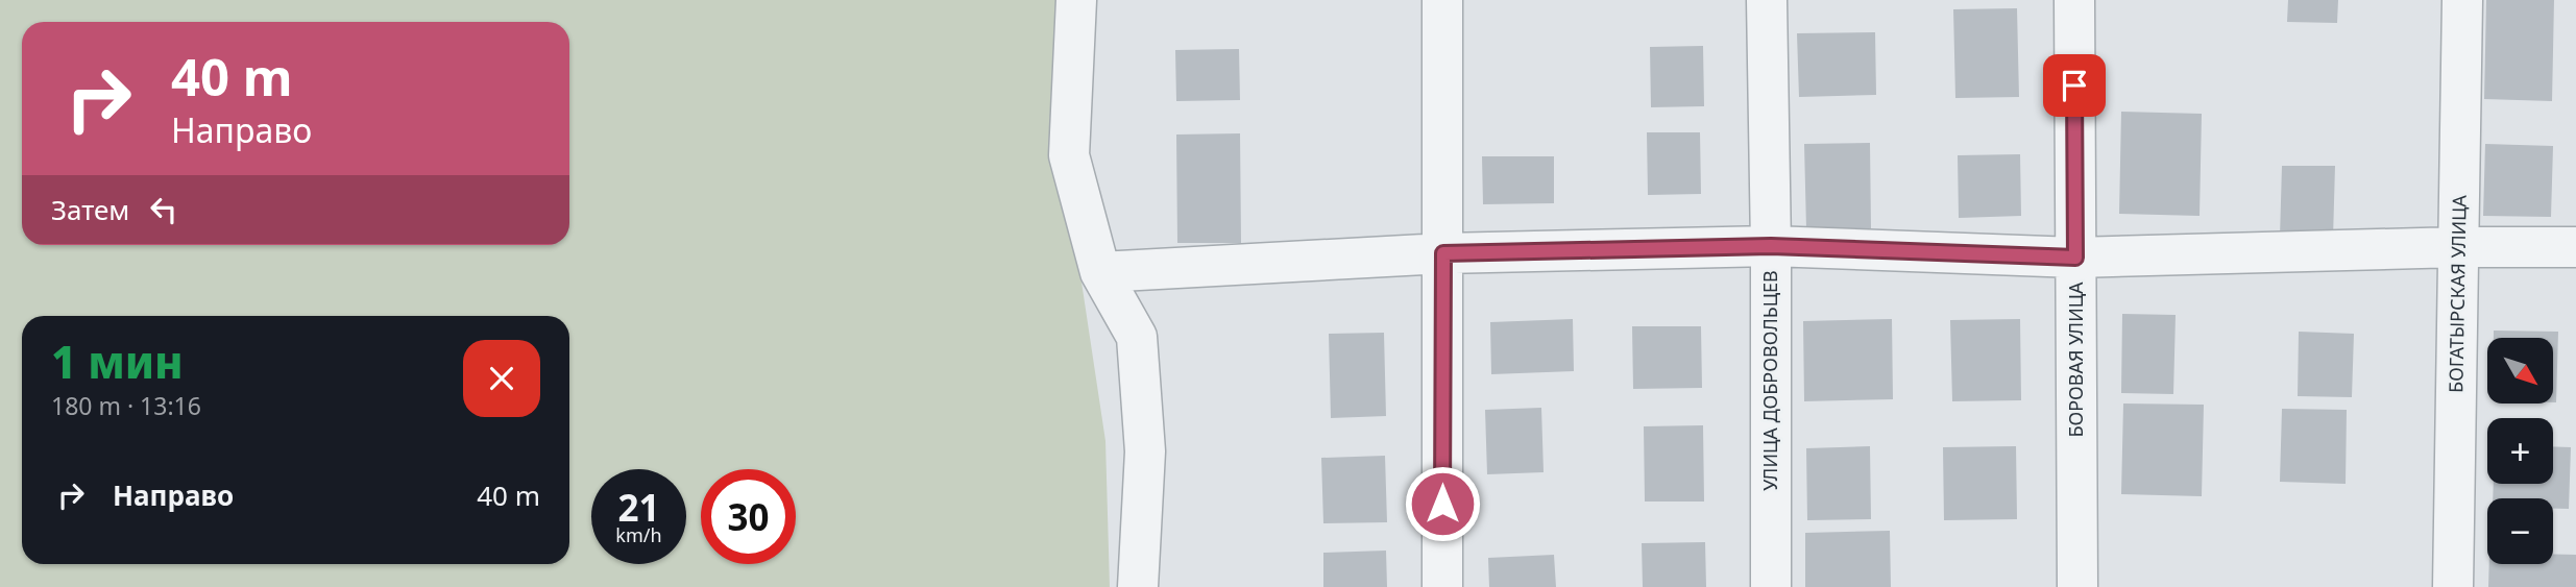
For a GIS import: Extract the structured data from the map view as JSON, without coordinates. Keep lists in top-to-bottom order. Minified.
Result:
{"streets":{"street":["БОГАТЫРСКАЯ УЛИЦА","БОРОВАЯ УЛИЦА","УЛИЦА ДОБРОВОЛЬЦЕВ"]},"north":"bottom right","page":{"turn":["40 m","Направо"],"then":"Затем","heading":["1 мин","180 m · 13:16"],"map_buttons":["+","−"],"list":[{"name":"Направо","value":"40 m"}],"speed":"21 km/h","limit":"30"}}
